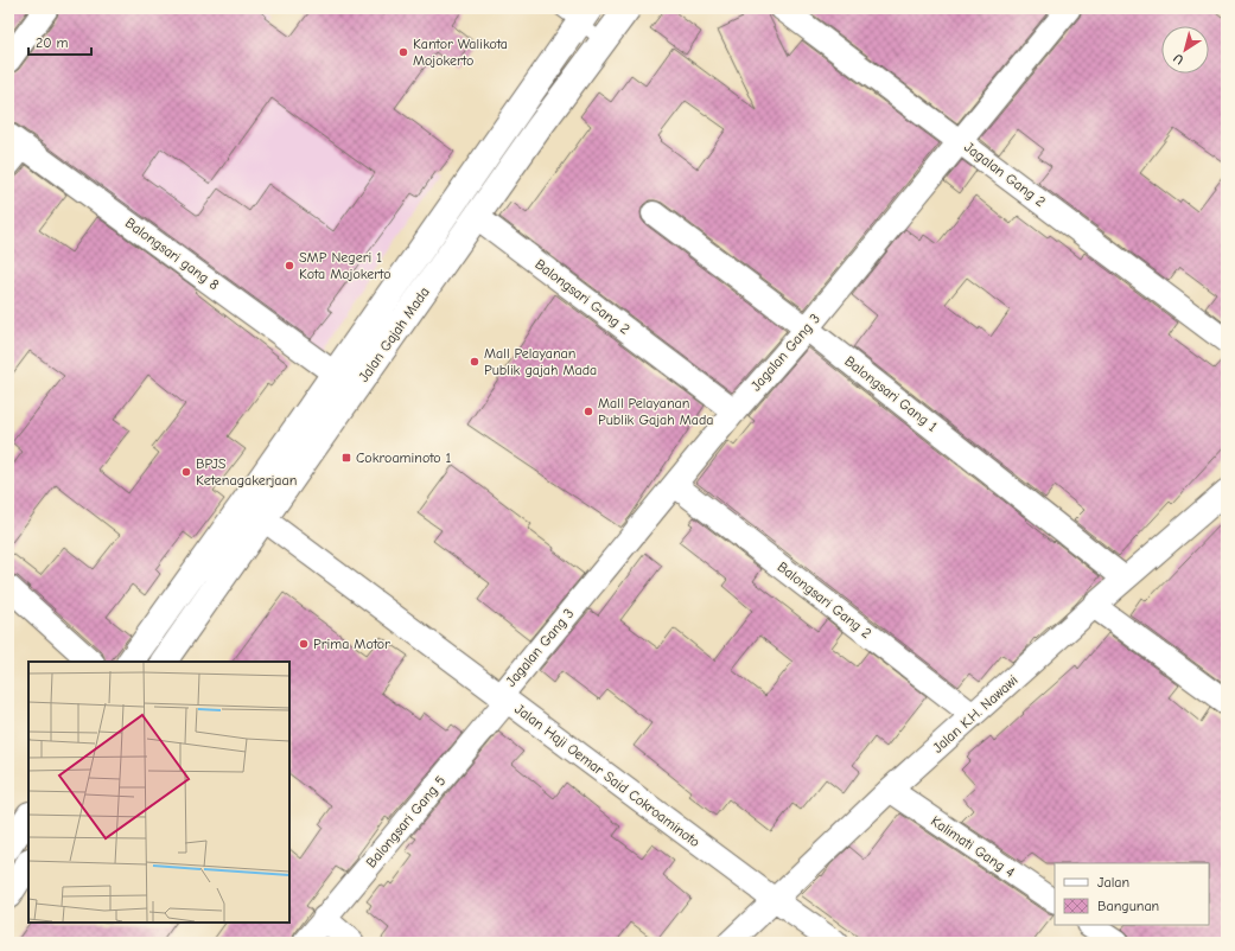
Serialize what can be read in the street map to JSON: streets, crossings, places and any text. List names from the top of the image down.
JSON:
{
  "streets": {
    "main road": ["Jalan Gajah Mada"],
    "street": [
      "Jagalan Gang 2",
      "Balongsari gang 8",
      "Balongsari Gang 2",
      "Jagalan Gang 3",
      "Balongsari Gang 1",
      "Jalan K.H. Nawawi",
      "Jalan Haji Oemar Said Cokroaminoto",
      "Balongsari Gang 5",
      "Kalimati Gang 4"
    ]
  },
  "crossings": [
    ["Jagalan Gang 2", "Jagalan Gang 3"],
    ["Balongsari gang 8", "Jalan Gajah Mada"],
    ["Balongsari Gang 2", "Jalan Gajah Mada"],
    ["Balongsari Gang 2", "Jagalan Gang 3"],
    ["Balongsari Gang 2", "Jalan K.H. Nawawi"],
    ["Jalan Gajah Mada", "Jalan Haji Oemar Said Cokroaminoto"],
    ["Jagalan Gang 3", "Balongsari Gang 1"],
    ["Jagalan Gang 3", "Jalan Haji Oemar Said Cokroaminoto"],
    ["Jagalan Gang 3", "Balongsari Gang 5"],
    ["Balongsari Gang 1", "Jalan K.H. Nawawi"],
    ["Jalan K.H. Nawawi", "Jalan Haji Oemar Said Cokroaminoto"],
    ["Jalan K.H. Nawawi", "Kalimati Gang 4"],
    ["Jalan Haji Oemar Said Cokroaminoto", "Balongsari Gang 5"]
  ],
  "places": {
    "other": [
      "Kantor Walikota Mojokerto",
      "SMP Negeri 1 Kota Mojokerto",
      "Mall Pelayanan Publik gajah Mada",
      "Mall Pelayanan Publik Gajah Mada",
      "BPJS Ketenagakerjaan",
      "Prima Motor"
    ],
    "transit": ["Cokroaminoto 1"]
  },
  "legend": ["Jalan", "Bangunan"],
  "scale_bar": "20 m",
  "north": "bottom left"
}
